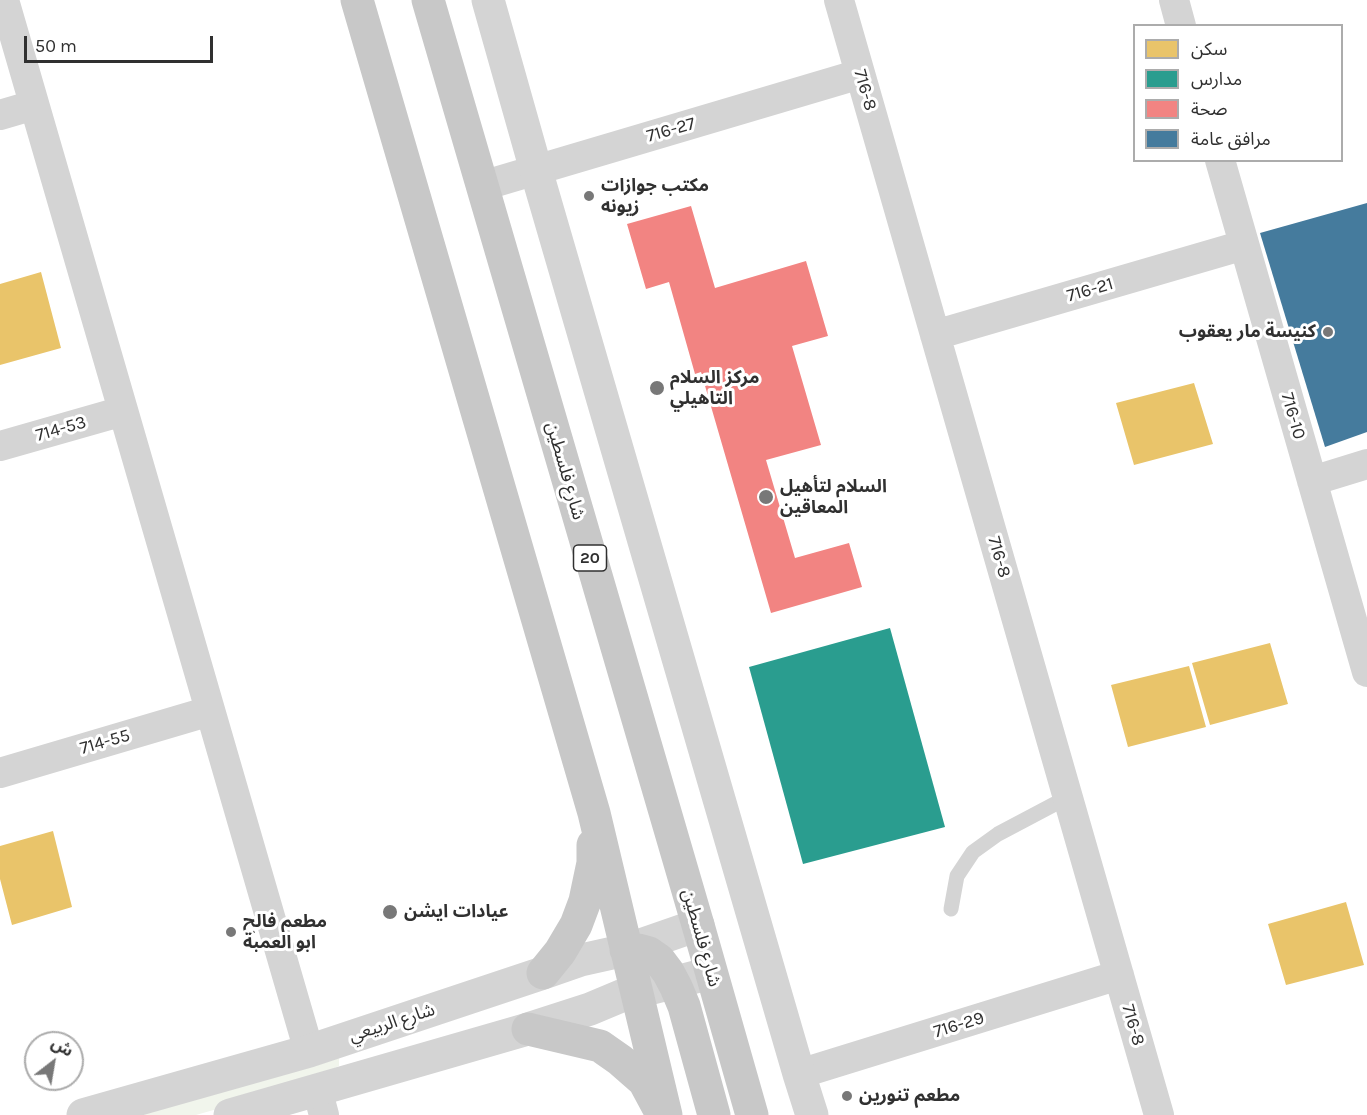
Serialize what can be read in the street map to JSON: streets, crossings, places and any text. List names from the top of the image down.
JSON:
{
  "streets": {
    "main road": ["شارع فلسطين", "20"],
    "street": [
      "716-8",
      "716-27",
      "716-21",
      "716-10",
      "714-53",
      "714-55",
      "شارع الربيعي",
      "716-29"
    ]
  },
  "crossings": [
    ["716-8", "716-27"],
    ["716-8", "716-21"],
    ["716-8", "716-29"],
    ["716-27", "شارع فلسطين"],
    ["716-21", "716-10"],
    ["شارع فلسطين", "شارع الربيعي"]
  ],
  "places": [
    "مكتب جوازات زيونه",
    "كنيسة مار يعقوب",
    "مركز السلام التاهيلي",
    "السلام لتأهيل المعاقين",
    "عيادات ايشن",
    "مطعم فالح ابو العمبة",
    "مطعم تنورين"
  ],
  "legend": [
    "سكن",
    "مدارس",
    "صحة",
    "مرافق عامة"
  ],
  "scale_bar": "50 m",
  "north": "top right"
}
